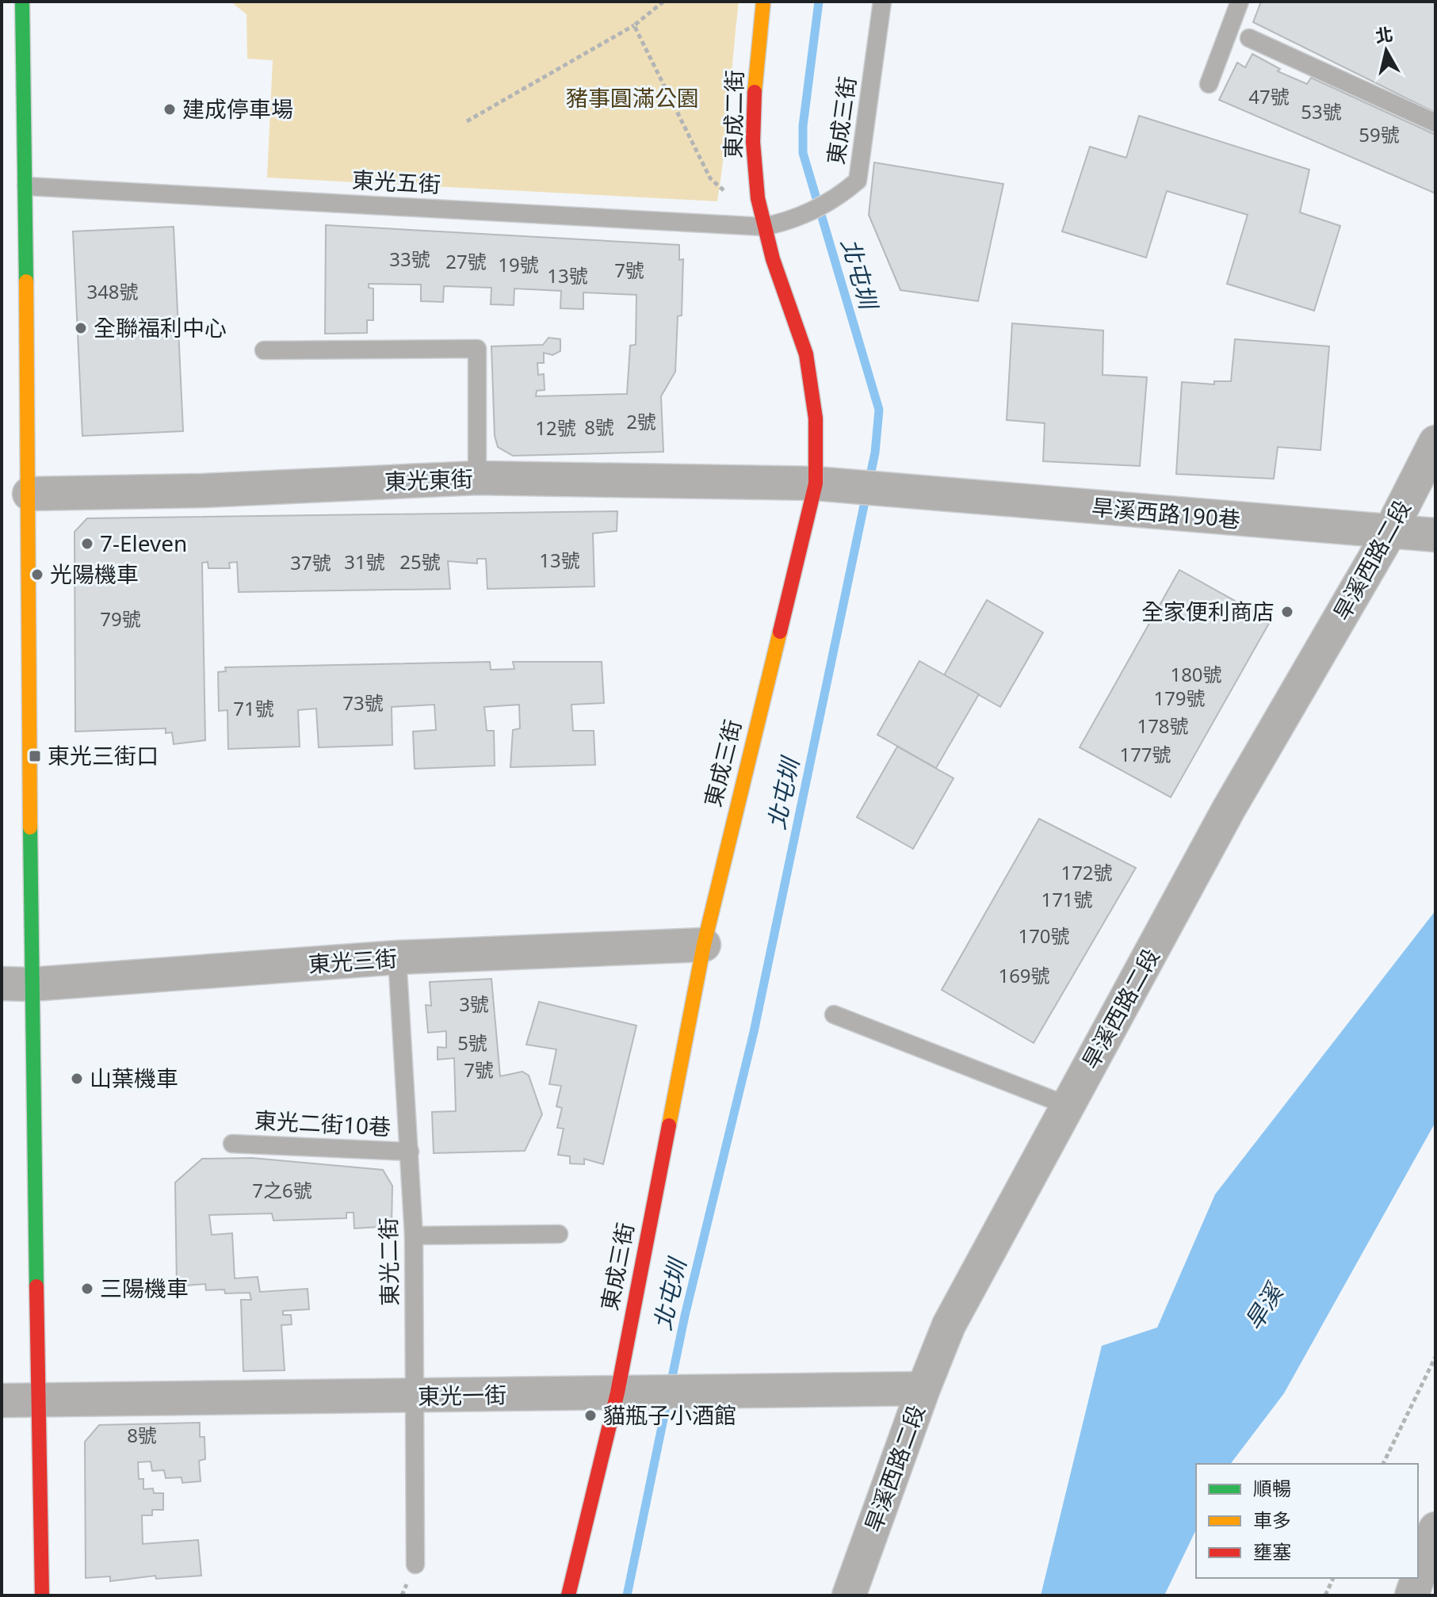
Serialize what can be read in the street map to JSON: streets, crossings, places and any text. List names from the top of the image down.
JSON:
{
  "streets": {
    "street": [
      "東成二街",
      "東成三街",
      "東光東街",
      "旱溪西路190巷",
      "旱溪西路二段",
      "東光三街",
      "東光一街"
    ],
    "lane": ["東光五街", "東光二街10巷", "東光二街"]
  },
  "crossings": [
    ["東成二街", "東成三街"],
    ["東成二街", "東光五街"],
    ["東成三街", "東光五街"],
    ["東成三街", "東光東街"],
    ["東成三街", "東光三街"],
    ["東成三街", "東光一街"],
    ["東光東街", "旱溪西路190巷"],
    ["旱溪西路190巷", "旱溪西路二段"],
    ["旱溪西路二段", "東光一街"],
    ["東光三街", "東光二街"],
    ["東光二街10巷", "東光二街"],
    ["東光二街", "東光一街"]
  ],
  "water": ["北屯圳", "旱溪"],
  "parks": ["豬事圓滿公園"],
  "places": {
    "other": [
      "建成停車場",
      "全聯福利中心",
      "7-Eleven",
      "光陽機車",
      "全家便利商店",
      "山葉機車",
      "三陽機車",
      "貓瓶子小酒館"
    ],
    "transit": ["東光三街口"]
  },
  "house_numbers": [
    "47號",
    "53號",
    "59號",
    "33號",
    "27號",
    "19號",
    "7號",
    "13號",
    "348號",
    "2號",
    "8號",
    "12號",
    "13號",
    "31號",
    "25號",
    "37號",
    "79號",
    "180號",
    "179號",
    "73號",
    "71號",
    "178號",
    "177號",
    "172號",
    "171號",
    "170號",
    "169號",
    "3號",
    "5號",
    "7號",
    "7之6號",
    "8號"
  ],
  "legend": ["順暢", "車多", "壅塞"],
  "north": "top"
}
